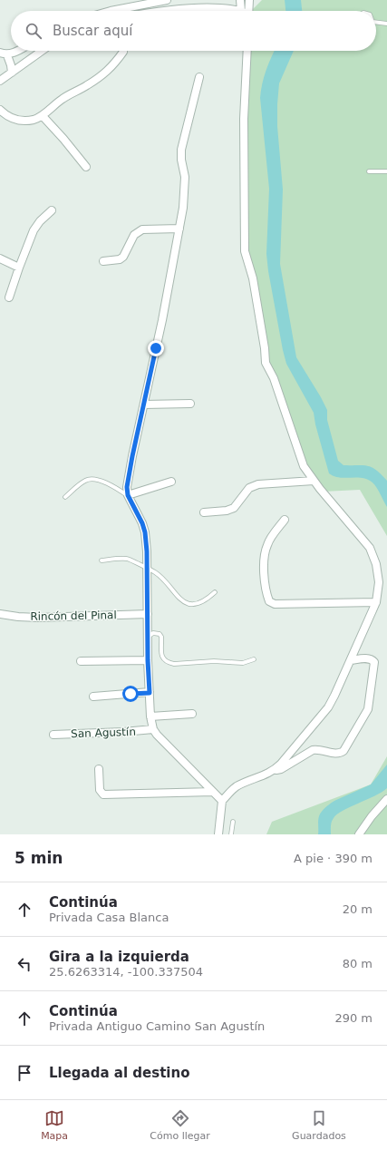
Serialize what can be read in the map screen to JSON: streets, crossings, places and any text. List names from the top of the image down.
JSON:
{
  "streets": {
    "street": ["Rincón del Pinal", "San Agustín"]
  },
  "page": {
    "search": "Buscar aquí",
    "heading": ["5 min", "A pie · 390 m"],
    "list": [
      ["Continúa", "Privada Casa Blanca", "20 m"],
      ["Gira a la izquierda", "25.6263314, -100.337504", "80 m"],
      ["Continúa", "Privada Antiguo Camino San Agustín", "290 m"],
      "Llegada al destino"
    ],
    "nav": ["Mapa", "Cómo llegar", "Guardados"]
  }
}
